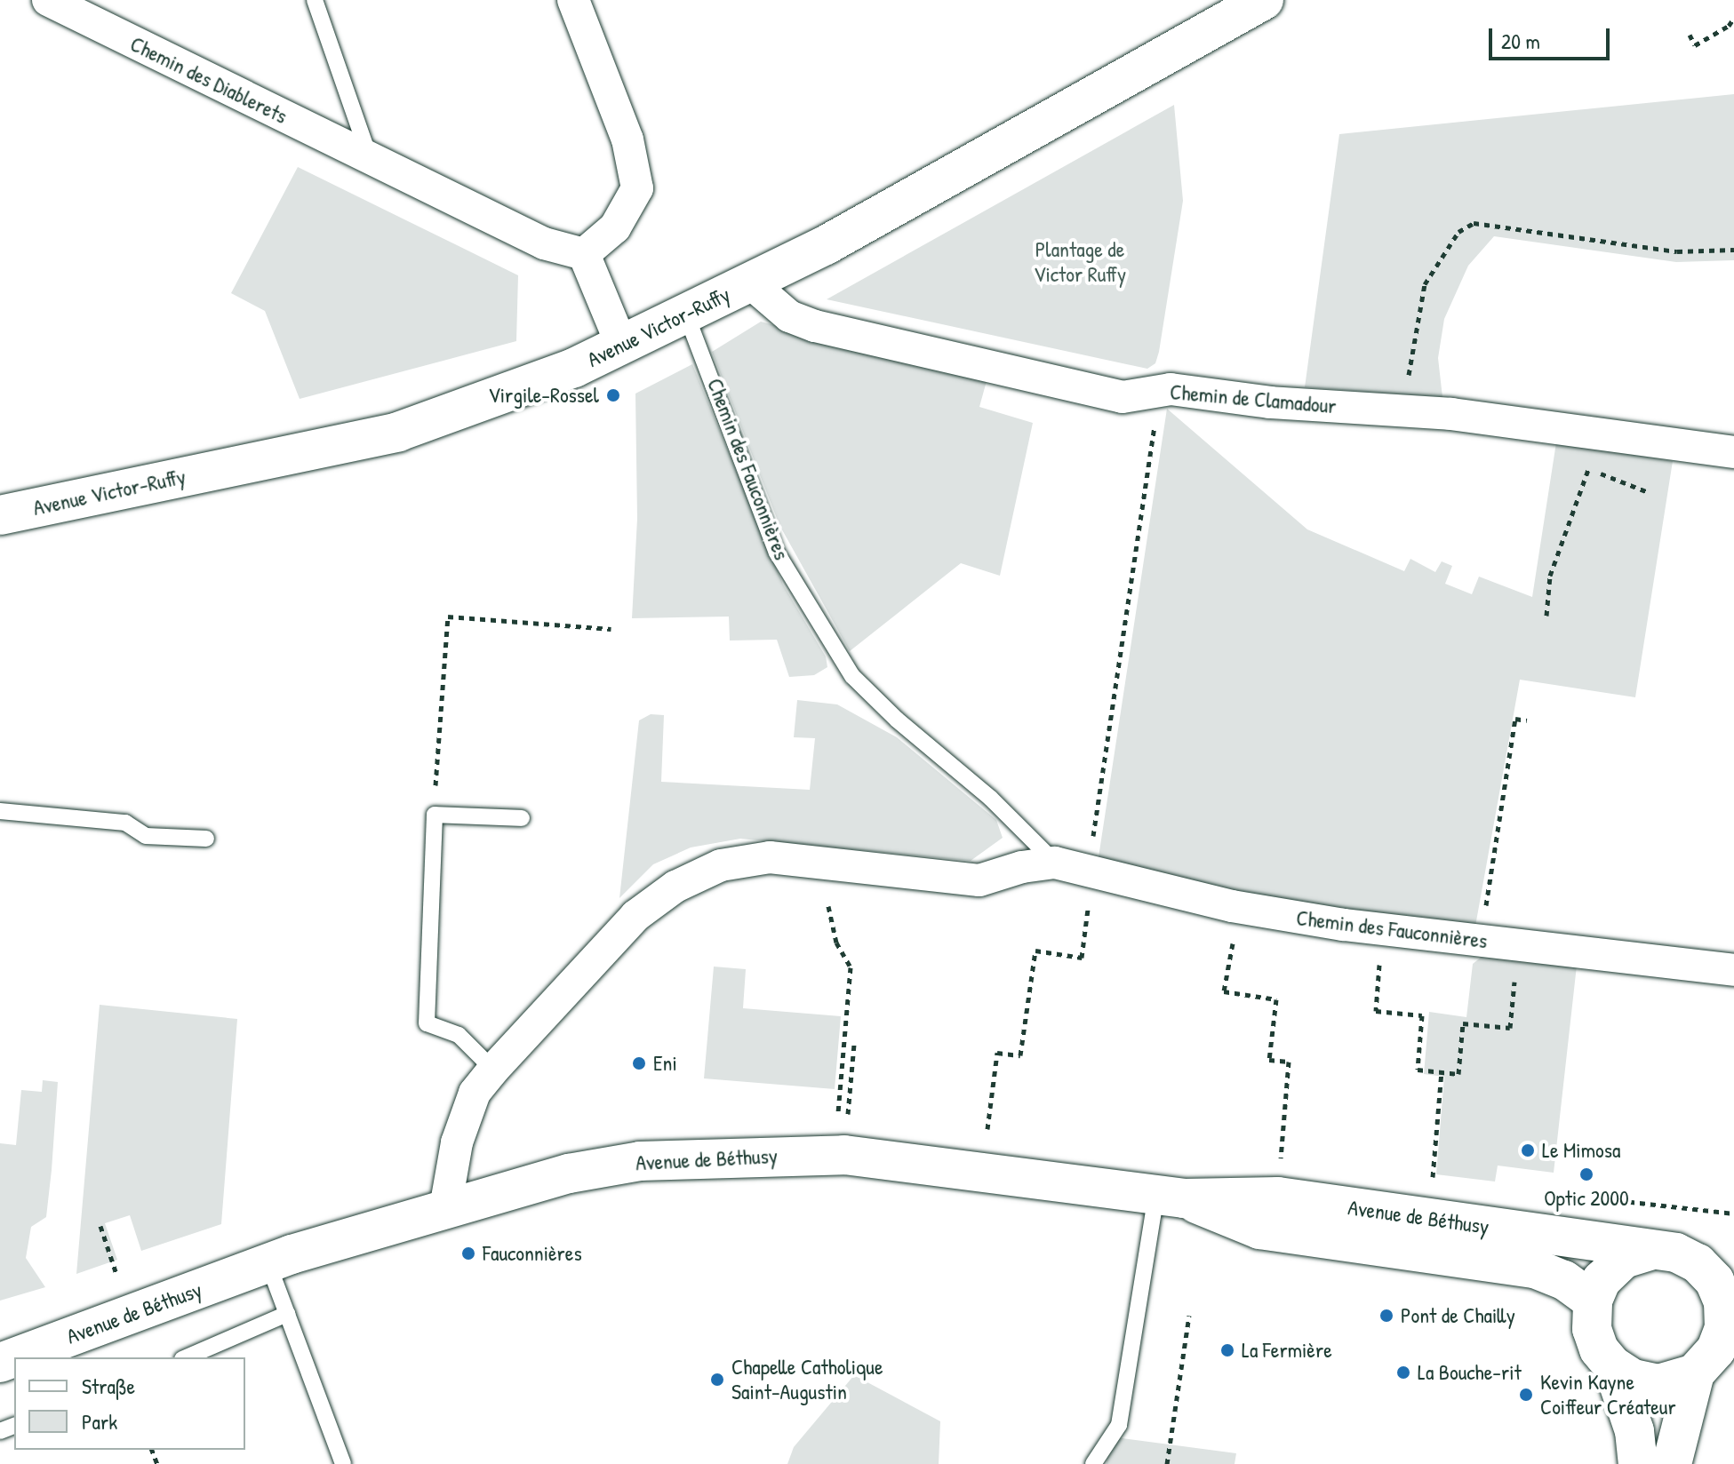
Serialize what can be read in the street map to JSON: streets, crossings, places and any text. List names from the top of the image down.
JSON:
{
  "streets": {
    "street": [
      "Chemin des Diablerets",
      "Avenue Victor-Ruffy",
      "Chemin de Clamadour",
      "Chemin des Fauconnières",
      "Avenue de Béthusy"
    ]
  },
  "crossings": [
    ["Avenue Victor-Ruffy", "Chemin de Clamadour"],
    ["Avenue Victor-Ruffy", "Chemin des Fauconnières"],
    ["Chemin des Fauconnières", "Avenue de Béthusy"]
  ],
  "parks": ["Plantage de Victor Ruffy"],
  "places": [
    "Virgile-Rossel",
    "Eni",
    "Le Mimosa",
    "Optic 2000",
    "Fauconnières",
    "Pont de Chailly",
    "La Fermière",
    "La Bouche-rit",
    "Chapelle Catholique Saint-Augustin",
    "Kevin Kayne Coiffeur Créateur"
  ],
  "legend": ["Straße", "Park"],
  "scale_bar": "20 m"
}
